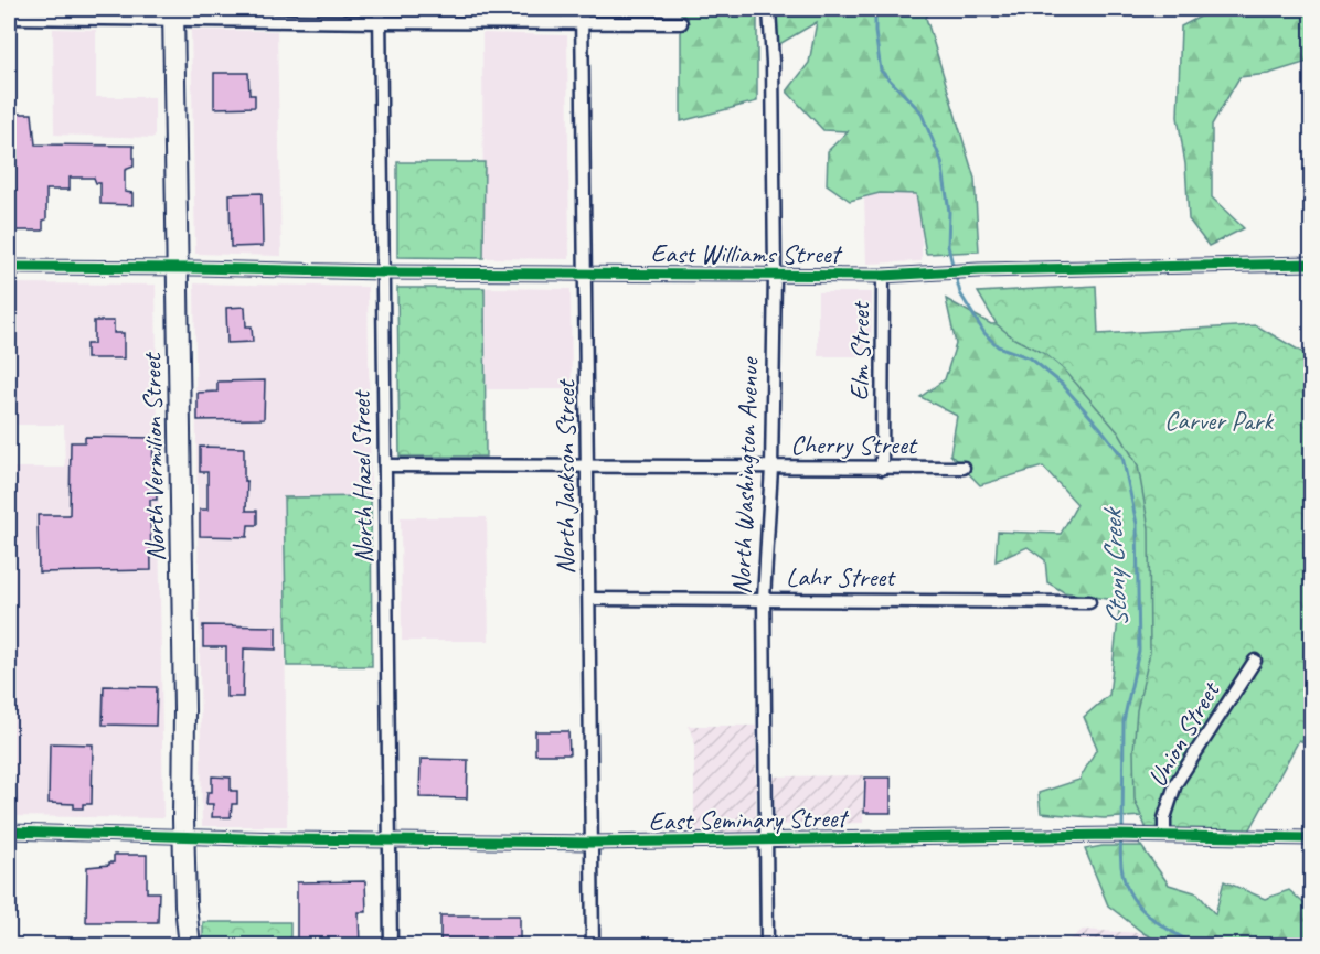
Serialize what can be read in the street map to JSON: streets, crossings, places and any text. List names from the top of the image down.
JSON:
{
  "streets": {
    "main road": ["North Vermilion Street"],
    "street": [
      "East Williams Street",
      "Elm Street",
      "Cherry Street",
      "North Washington Avenue",
      "North Hazel Street",
      "North Jackson Street",
      "Lahr Street",
      "Union Street",
      "East Seminary Street"
    ]
  },
  "crossings": [
    ["East Williams Street", "Elm Street"],
    ["East Williams Street", "North Vermilion Street"],
    ["East Williams Street", "North Washington Avenue"],
    ["East Williams Street", "North Hazel Street"],
    ["East Williams Street", "North Jackson Street"],
    ["Elm Street", "Cherry Street"],
    ["Cherry Street", "North Washington Avenue"],
    ["Cherry Street", "North Hazel Street"],
    ["Cherry Street", "North Jackson Street"],
    ["North Vermilion Street", "East Seminary Street"],
    ["North Washington Avenue", "Lahr Street"],
    ["North Washington Avenue", "East Seminary Street"],
    ["North Hazel Street", "East Seminary Street"],
    ["North Jackson Street", "Lahr Street"],
    ["North Jackson Street", "East Seminary Street"],
    ["Union Street", "East Seminary Street"]
  ],
  "water": ["Stony Creek"],
  "parks": ["Carver Park"]
}
